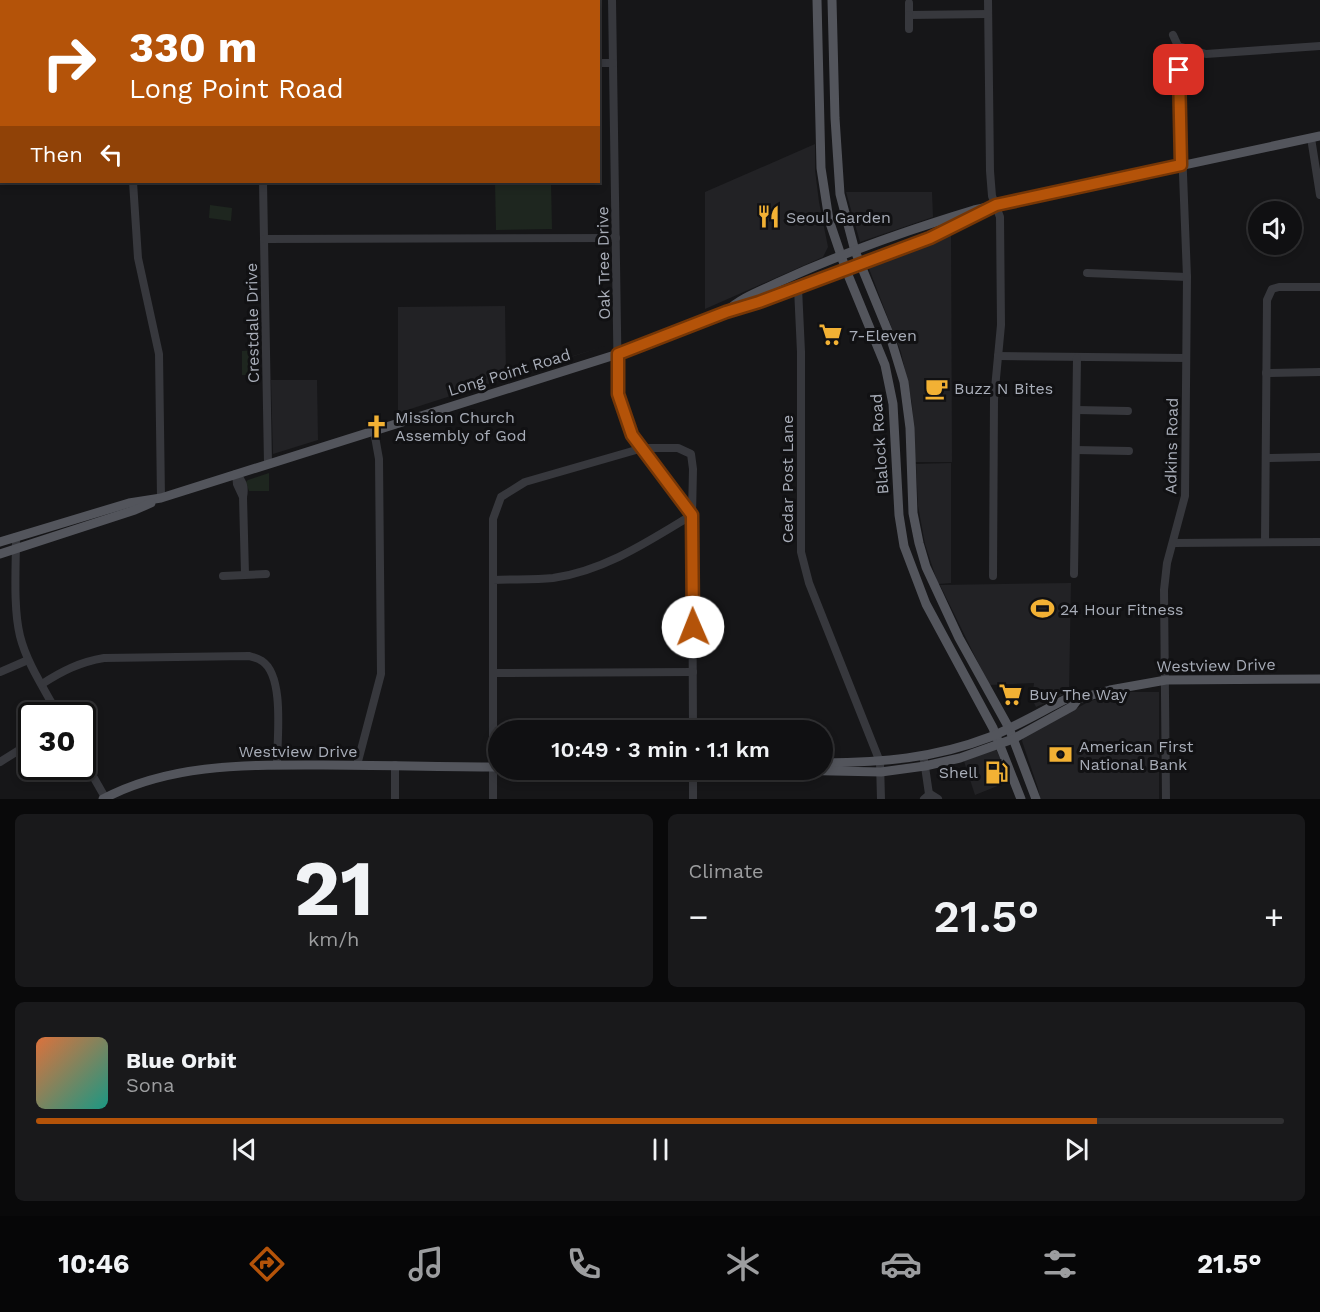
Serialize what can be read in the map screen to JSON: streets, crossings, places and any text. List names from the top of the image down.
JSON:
{
  "streets": {
    "main road": ["Long Point Road", "Blalock Road", "Westview Drive"],
    "street": [
      "Oak Tree Drive",
      "Crestdale Drive",
      "Adkins Road",
      "Cedar Post Lane"
    ]
  },
  "crossings": [
    ["Oak Tree Drive", "Long Point Road"],
    ["Crestdale Drive", "Long Point Road"],
    ["Long Point Road", "Blalock Road"],
    ["Long Point Road", "Adkins Road"],
    ["Long Point Road", "Cedar Post Lane"],
    ["Blalock Road", "Westview Drive"],
    ["Adkins Road", "Westview Drive"],
    ["Cedar Post Lane", "Westview Drive"]
  ],
  "places": {
    "restaurant": ["Seoul Garden"],
    "supermarket": ["7-Eleven", "Buy The Way"],
    "cafe": ["Buzz N Bites"],
    "church": ["Mission Church Assembly of God"],
    "sports": ["24 Hour Fitness"],
    "bank": ["American First National Bank"],
    "fuel station": ["Shell"]
  },
  "page": {
    "turn": ["330 m", "Long Point Road"],
    "then": "Then",
    "limit": "30",
    "trip": "10:49 · 3 min · 1.1 km",
    "tile": [
      ["21", "km/h"],
      "Climate"
    ],
    "heat": ["−", "21.5°", "+"],
    "song": ["Blue Orbit", "Sona"],
    "tabs": ["10:46", "21.5°"]
  }
}
